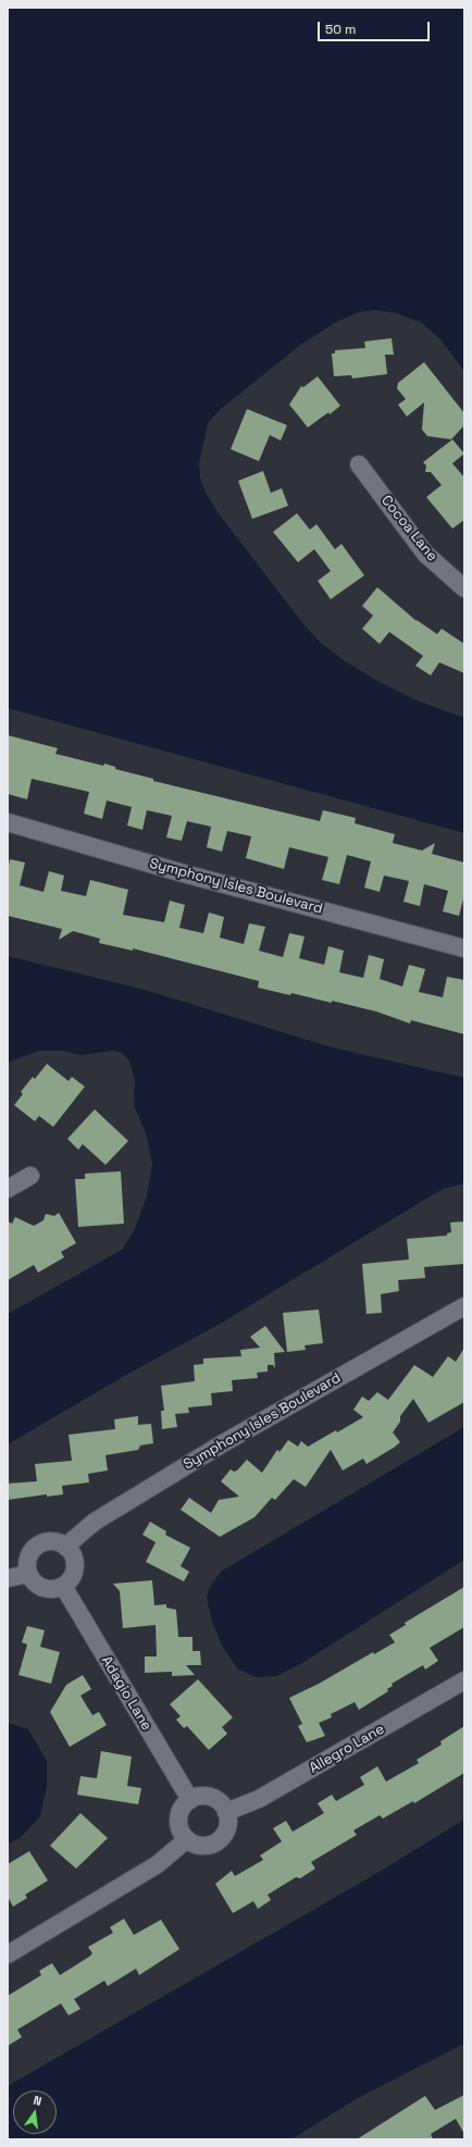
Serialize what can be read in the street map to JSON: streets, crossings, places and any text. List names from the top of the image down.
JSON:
{
  "streets": {
    "street": [
      "Cocoa Lane",
      "Symphony Isles Boulevard",
      "Adagio Lane",
      "Allegro Lane"
    ]
  },
  "crossings": [
    ["Symphony Isles Boulevard", "Adagio Lane"],
    ["Adagio Lane", "Allegro Lane"]
  ],
  "scale_bar": "50 m",
  "north": "top"
}
